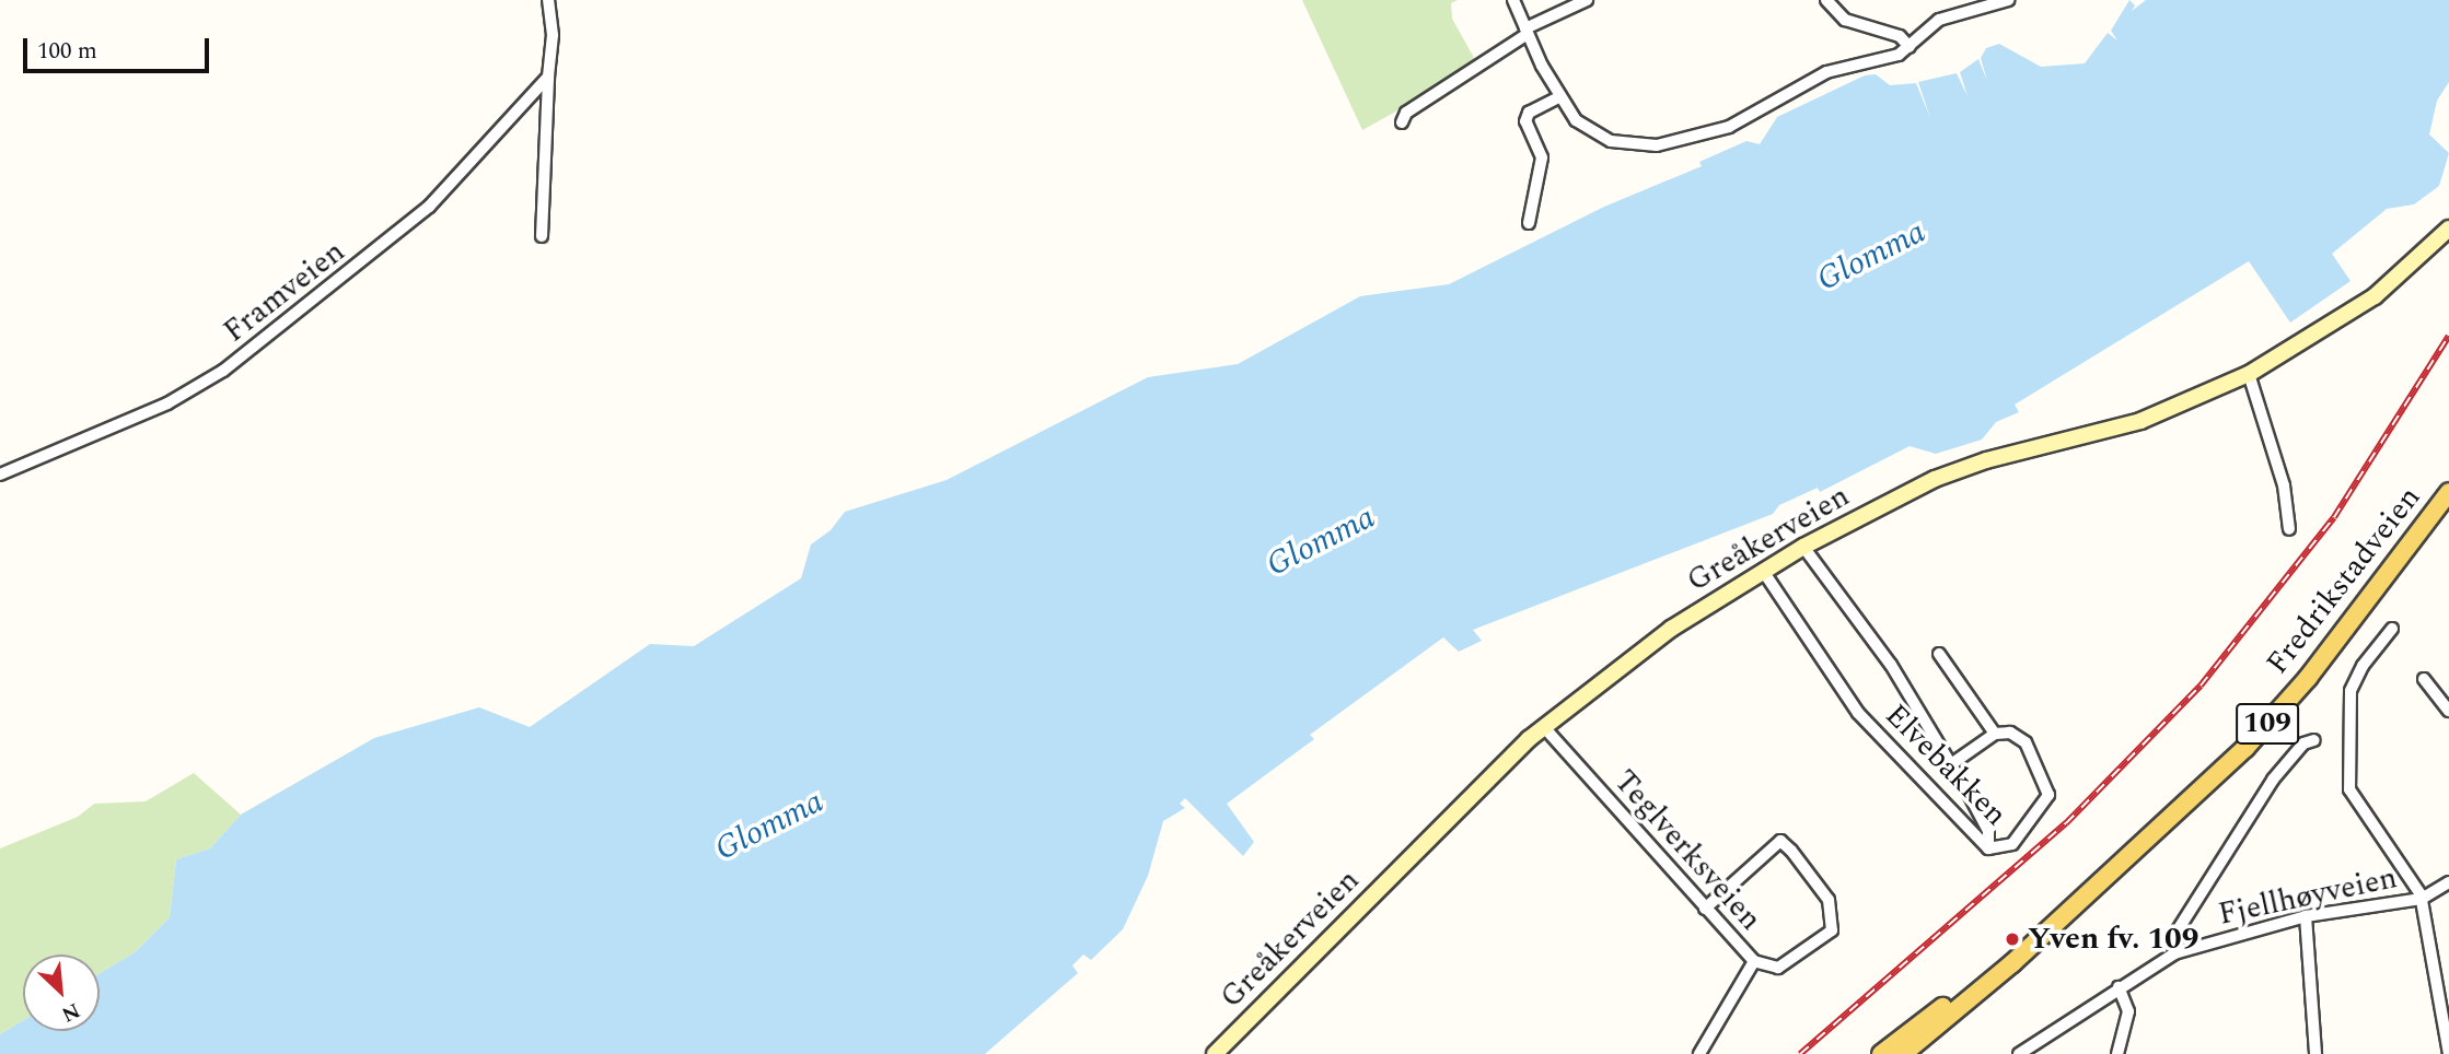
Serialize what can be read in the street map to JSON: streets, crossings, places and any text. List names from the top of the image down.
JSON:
{
  "streets": {
    "main road": ["Greåkerveien", "Fredrikstadveien", "109"],
    "street": [
      "Framveien",
      "Elvebakken",
      "Teglverksveien",
      "Fjellhøyveien"
    ]
  },
  "crossings": [
    ["Greåkerveien", "Elvebakken"],
    ["Greåkerveien", "Teglverksveien"]
  ],
  "water": ["Glomma"],
  "places": ["Yven fv. 109"],
  "scale_bar": "100 m",
  "north": "bottom right"
}
